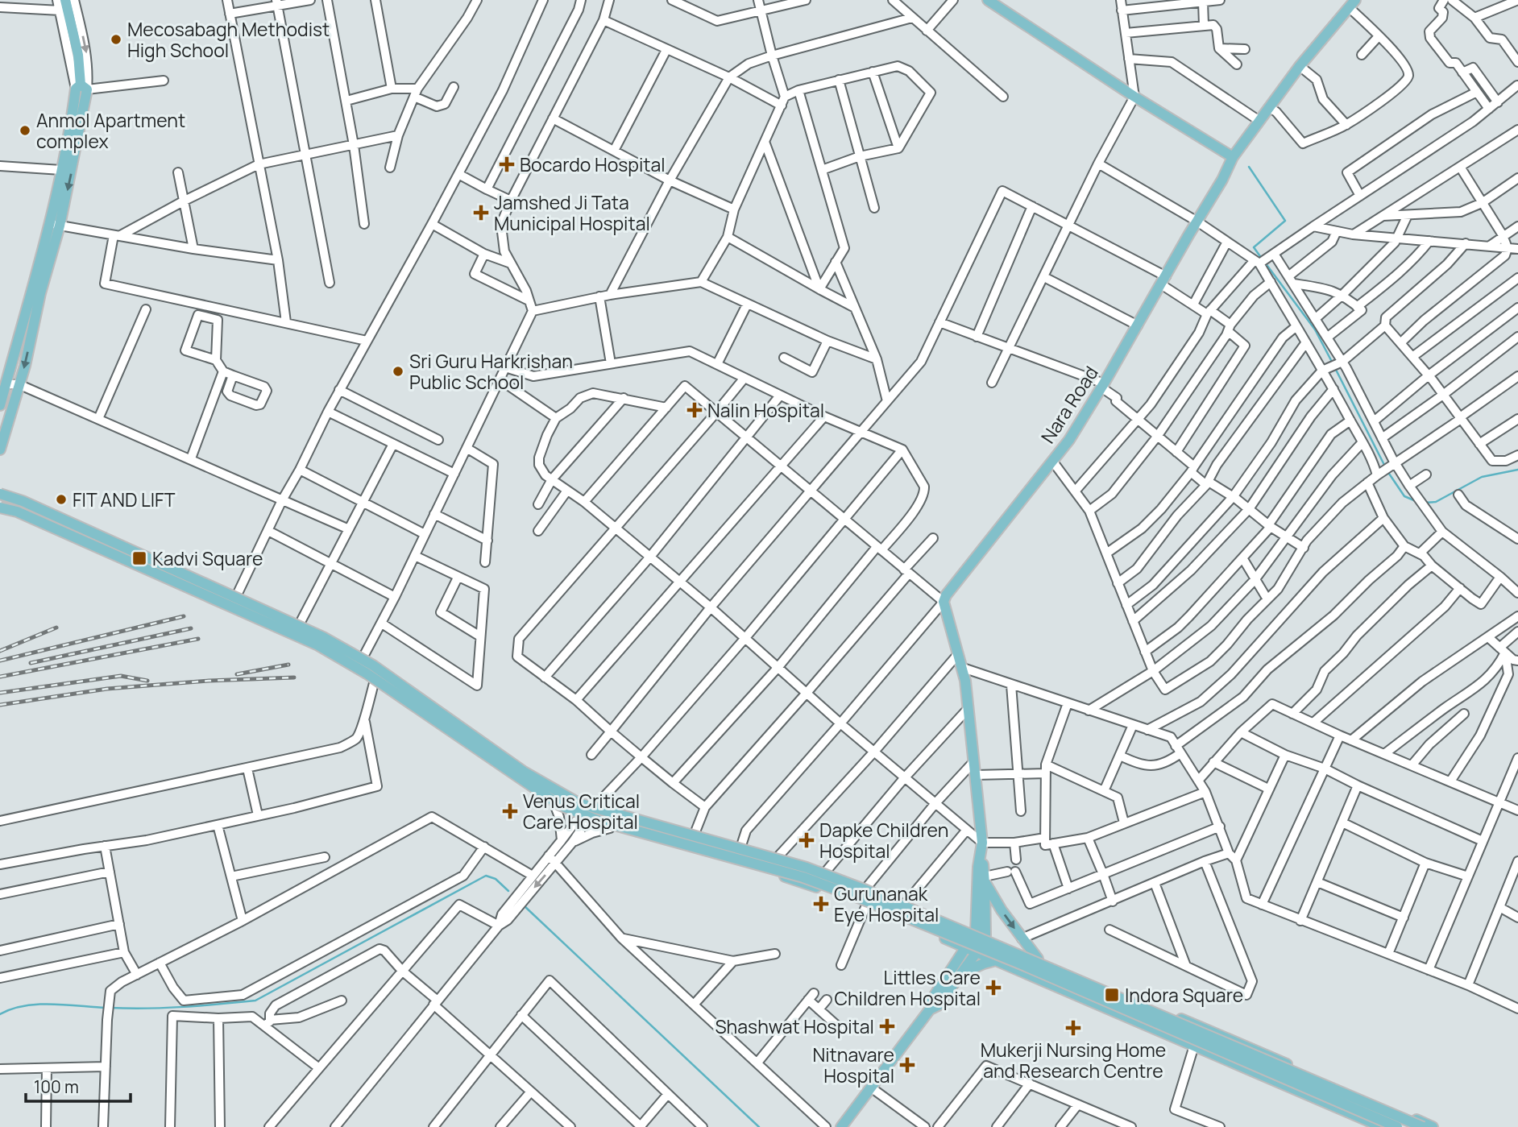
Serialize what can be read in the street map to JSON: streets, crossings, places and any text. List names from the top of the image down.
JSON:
{
  "streets": {
    "main road": ["Nara Road"]
  },
  "places": {
    "other": [
      "Mecosabagh Methodist High School",
      "Anmol Apartment complex",
      "Sri Guru Harkrishan Public School",
      "FIT AND LIFT"
    ],
    "health": [
      "Bocardo Hospital",
      "Jamshed Ji Tata Municipal Hospital",
      "Nalin Hospital",
      "Venus Critical Care Hospital",
      "Dapke Children Hospital",
      "Gurunanak Eye Hospital",
      "Littles Care Children Hospital",
      "Shashwat Hospital",
      "Mukerji Nursing Home and Research Centre",
      "Nitnavare Hospital"
    ],
    "transit": ["Kadvi Square", "Indora Square"]
  },
  "scale_bar": "100 m"
}
